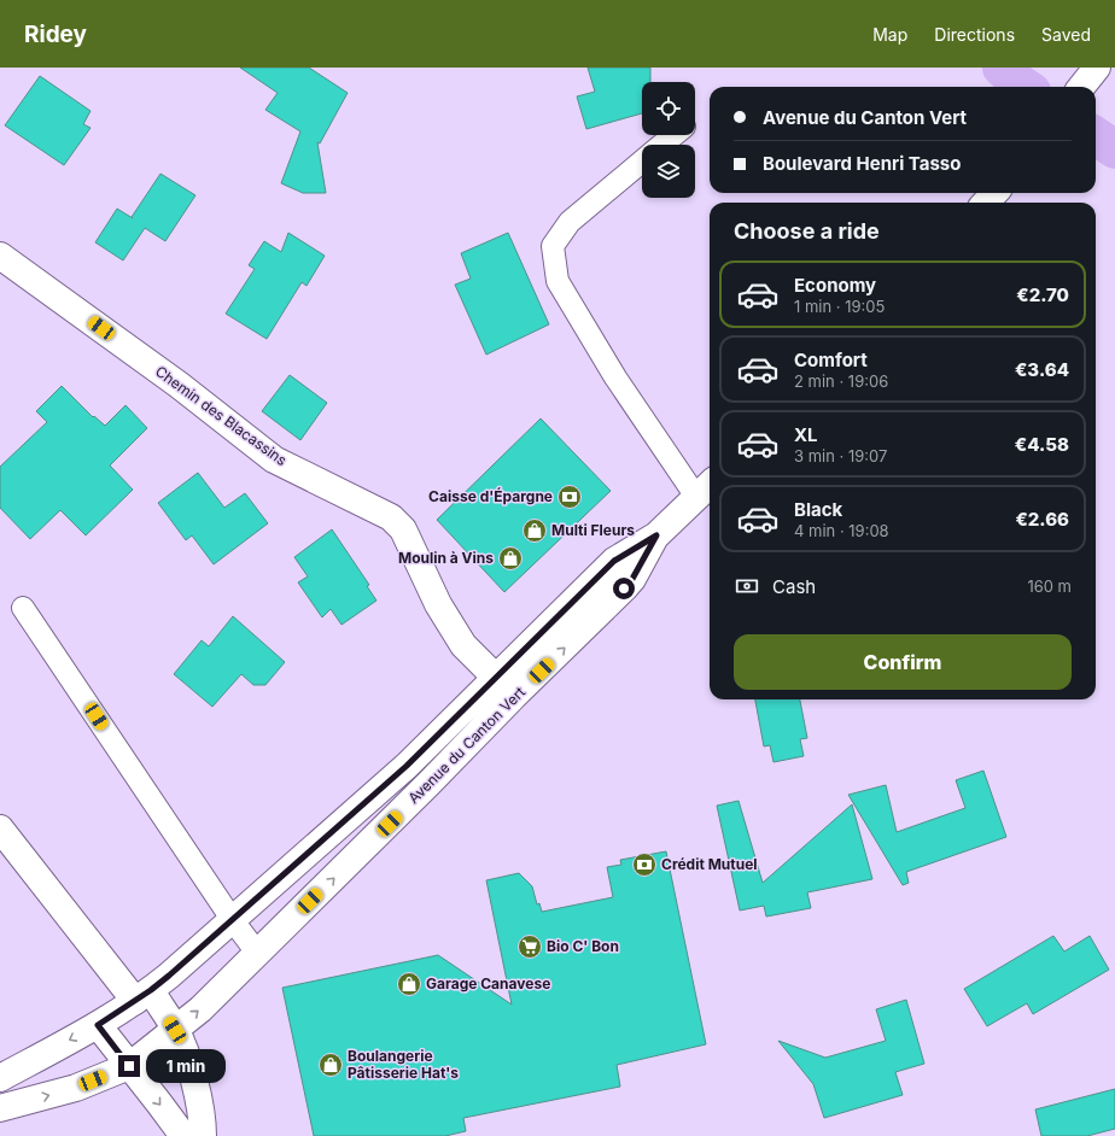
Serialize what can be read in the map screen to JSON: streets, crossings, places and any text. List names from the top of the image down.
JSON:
{
  "streets": {
    "street": ["Chemin des Blacassins", "Avenue du Canton Vert"]
  },
  "crossings": [
    ["Chemin des Blacassins", "Avenue du Canton Vert"]
  ],
  "places": {
    "bank": ["Caisse d'Épargne", "Crédit Mutuel"],
    "shop": [
      "Multi Fleurs",
      "Moulin à Vins",
      "Garage Canavese",
      "Boulangerie Pâtisserie Hat's"
    ],
    "supermarket": ["Bio C' Bon"]
  },
  "page": {
    "header": "Ridey",
    "nav": ["Map", "Directions", "Saved"],
    "banner": ["Avenue du Canton Vert", "Boulevard Henri Tasso"],
    "heading": "Choose a ride",
    "list": [
      {
        "name": "Economy",
        "note": "1 min · 19:05",
        "value": "€2.70"
      },
      {
        "name": "Comfort",
        "note": "2 min · 19:06",
        "value": "€3.64"
      },
      {
        "name": "XL",
        "note": "3 min · 19:07",
        "value": "€4.58"
      },
      {
        "name": "Black",
        "note": "4 min · 19:08",
        "value": "€2.66"
      }
    ],
    "pay": ["Cash", "160 m"],
    "buttons": "Confirm",
    "bubble": "1 min"
  }
}
